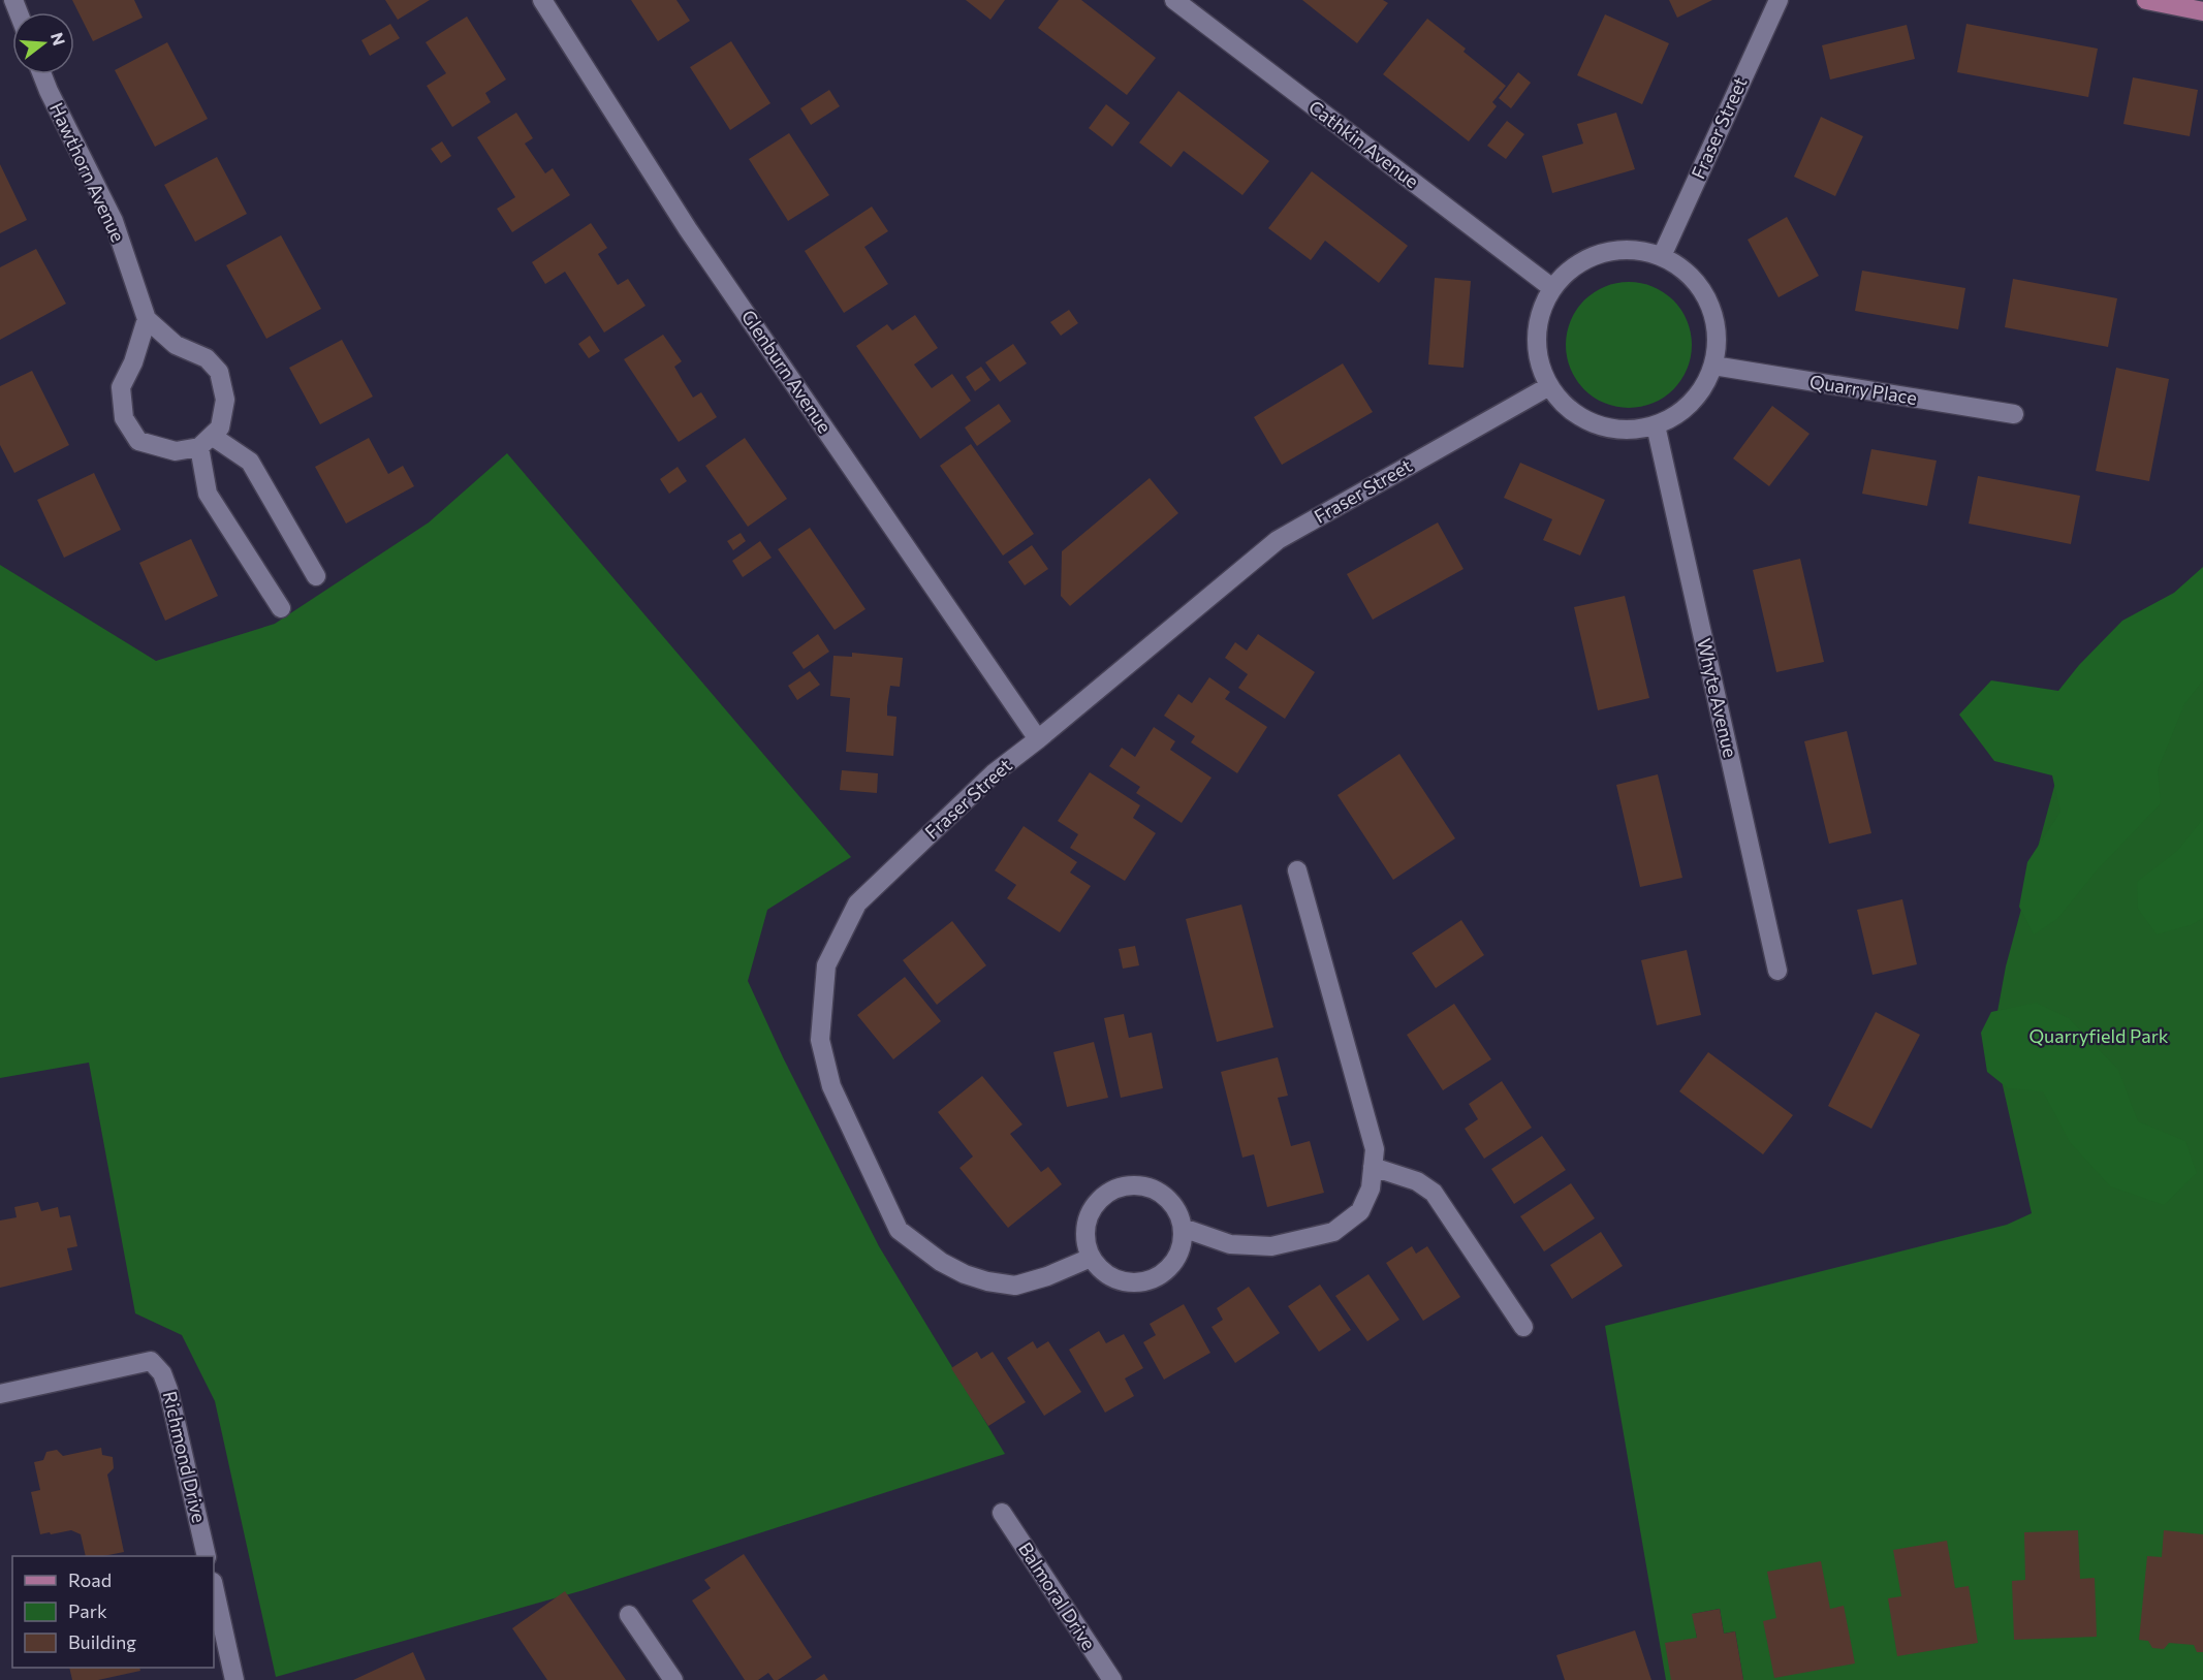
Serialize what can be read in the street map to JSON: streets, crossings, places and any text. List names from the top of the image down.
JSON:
{
  "streets": {
    "street": [
      "Fraser Street",
      "Cathkin Avenue",
      "Hawthorn Avenue",
      "Glenburn Avenue",
      "Quarry Place",
      "Whyte Avenue",
      "Richmond Drive",
      "Balmoral Drive"
    ]
  },
  "crossings": [
    ["Fraser Street", "Cathkin Avenue"],
    ["Fraser Street", "Glenburn Avenue"],
    ["Fraser Street", "Quarry Place"],
    ["Fraser Street", "Whyte Avenue"],
    ["Cathkin Avenue", "Quarry Place"],
    ["Cathkin Avenue", "Whyte Avenue"],
    ["Quarry Place", "Whyte Avenue"]
  ],
  "parks": ["Quarryfield Park"],
  "legend": ["Road", "Park", "Building"],
  "north": "right"
}
